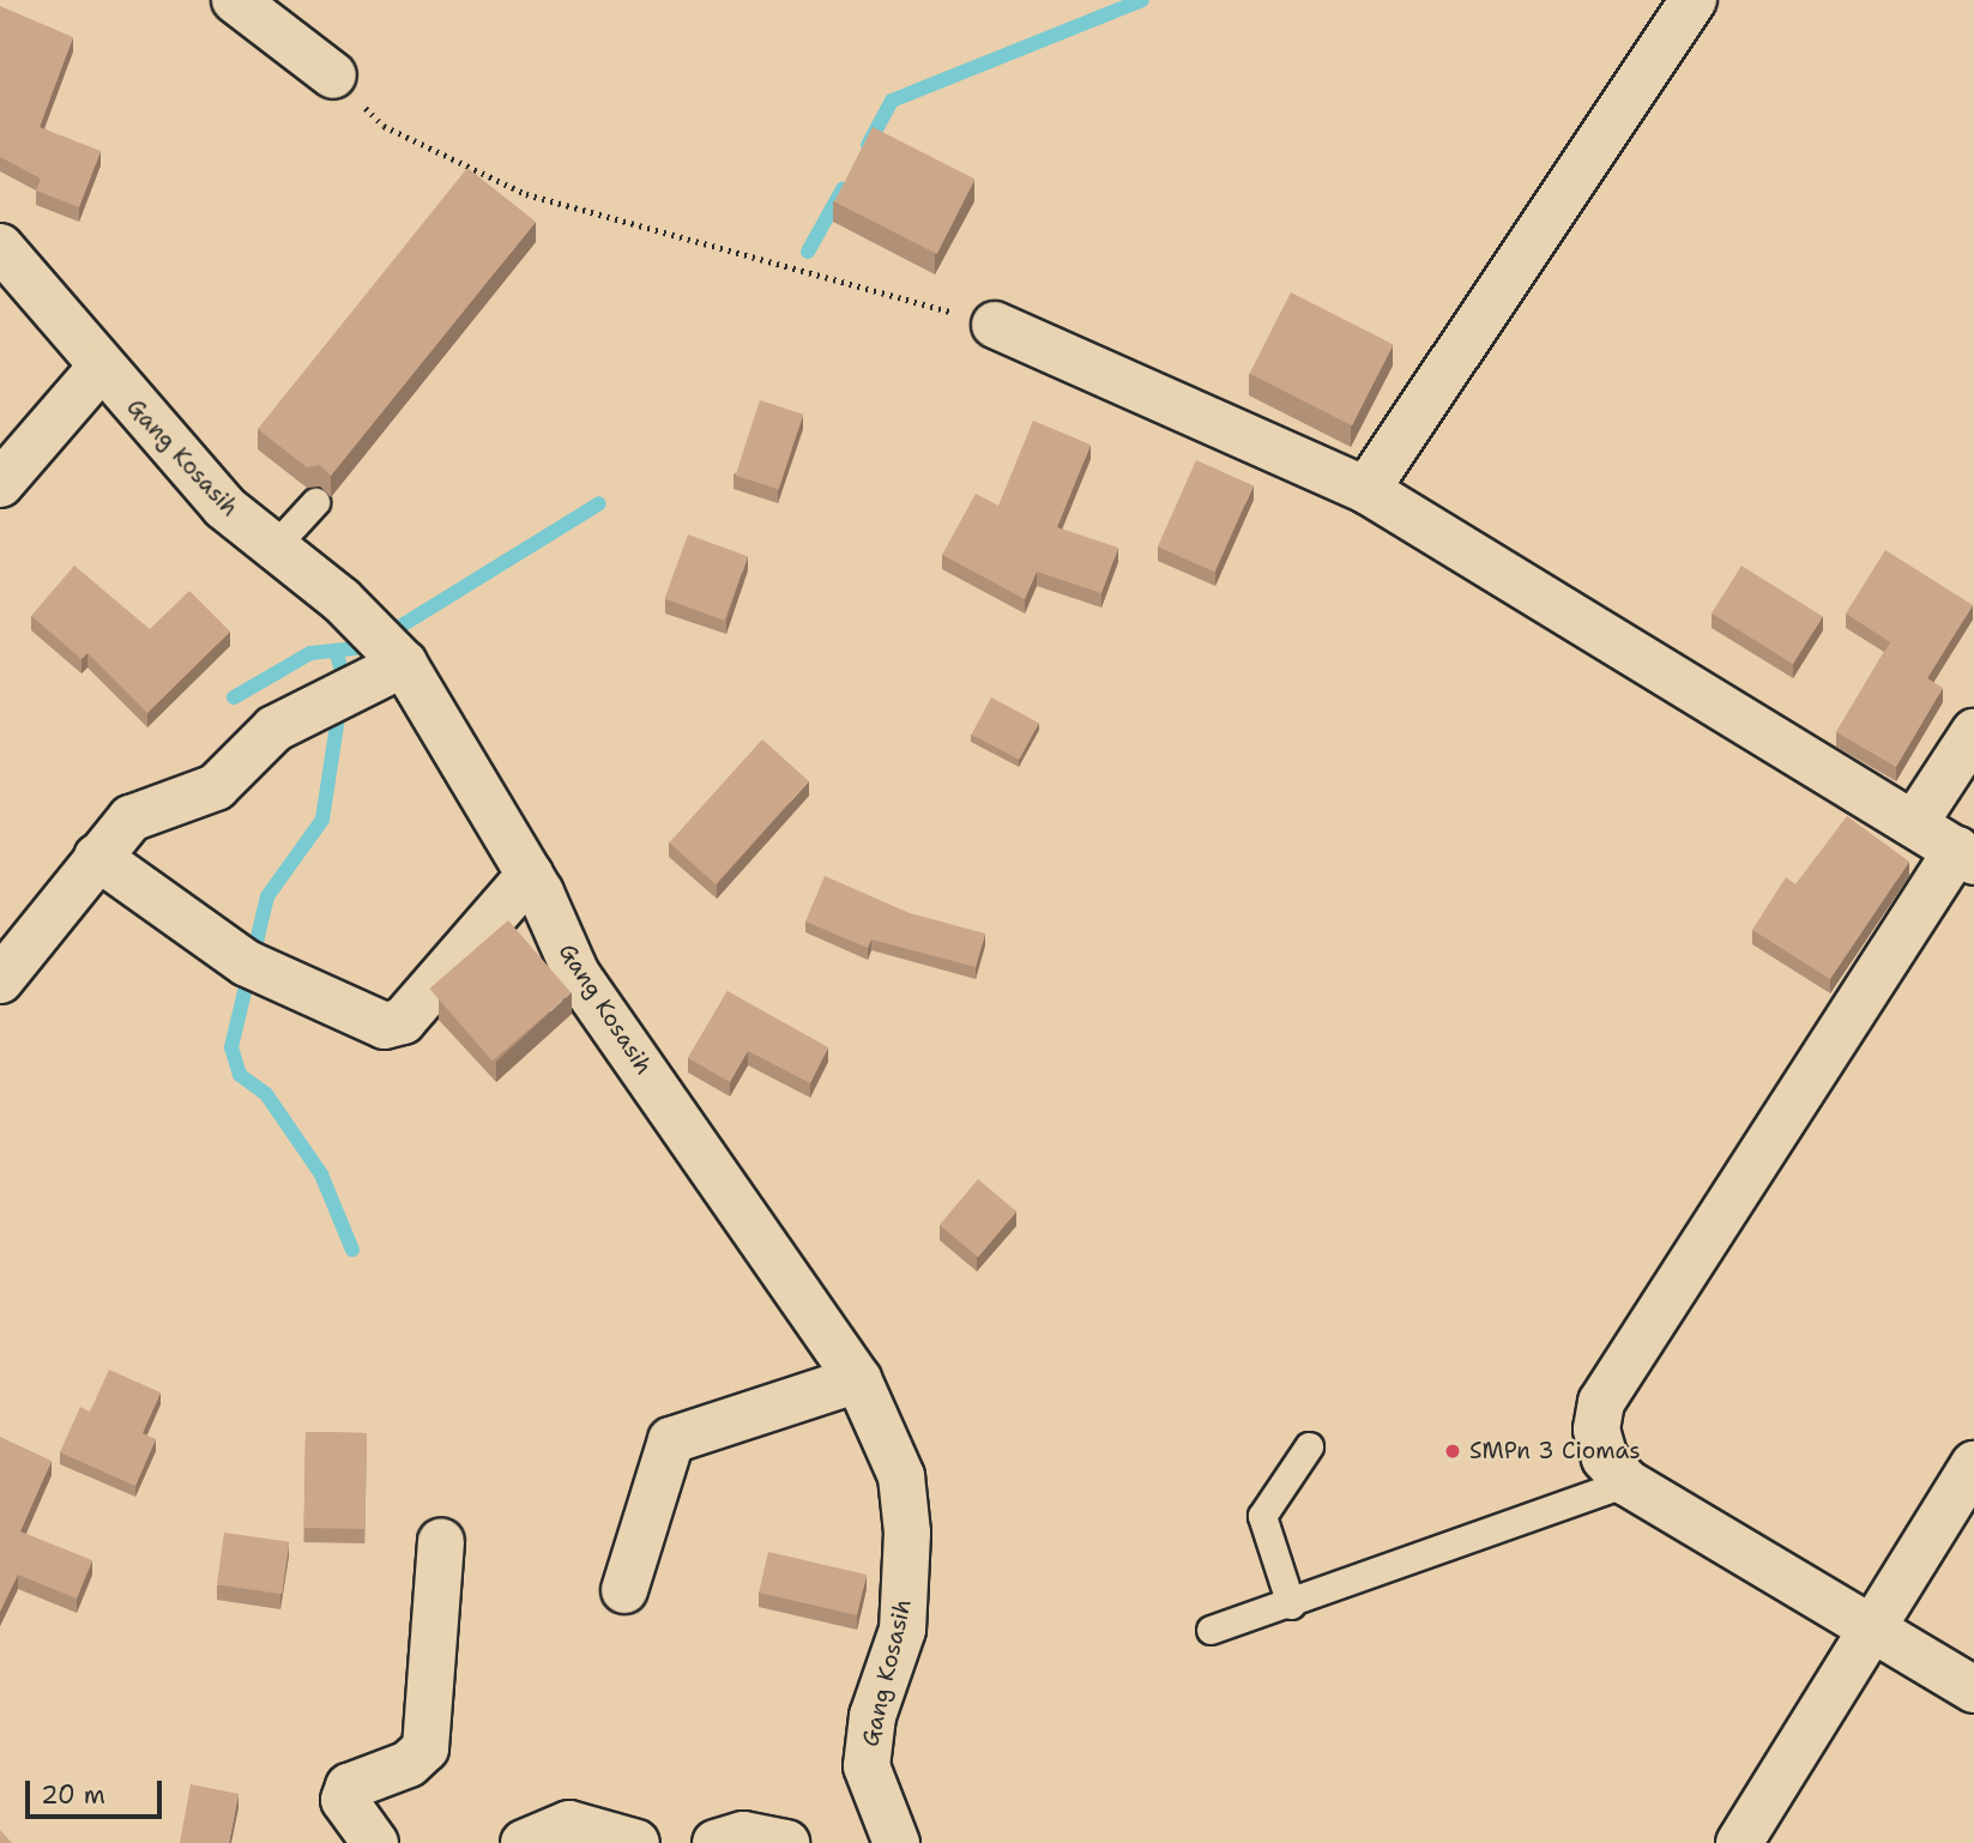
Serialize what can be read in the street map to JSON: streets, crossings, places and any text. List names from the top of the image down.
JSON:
{
  "streets": {
    "street": ["Gang Kosasih"]
  },
  "places": ["SMPn 3 Ciomas"],
  "scale_bar": "20 m"
}
